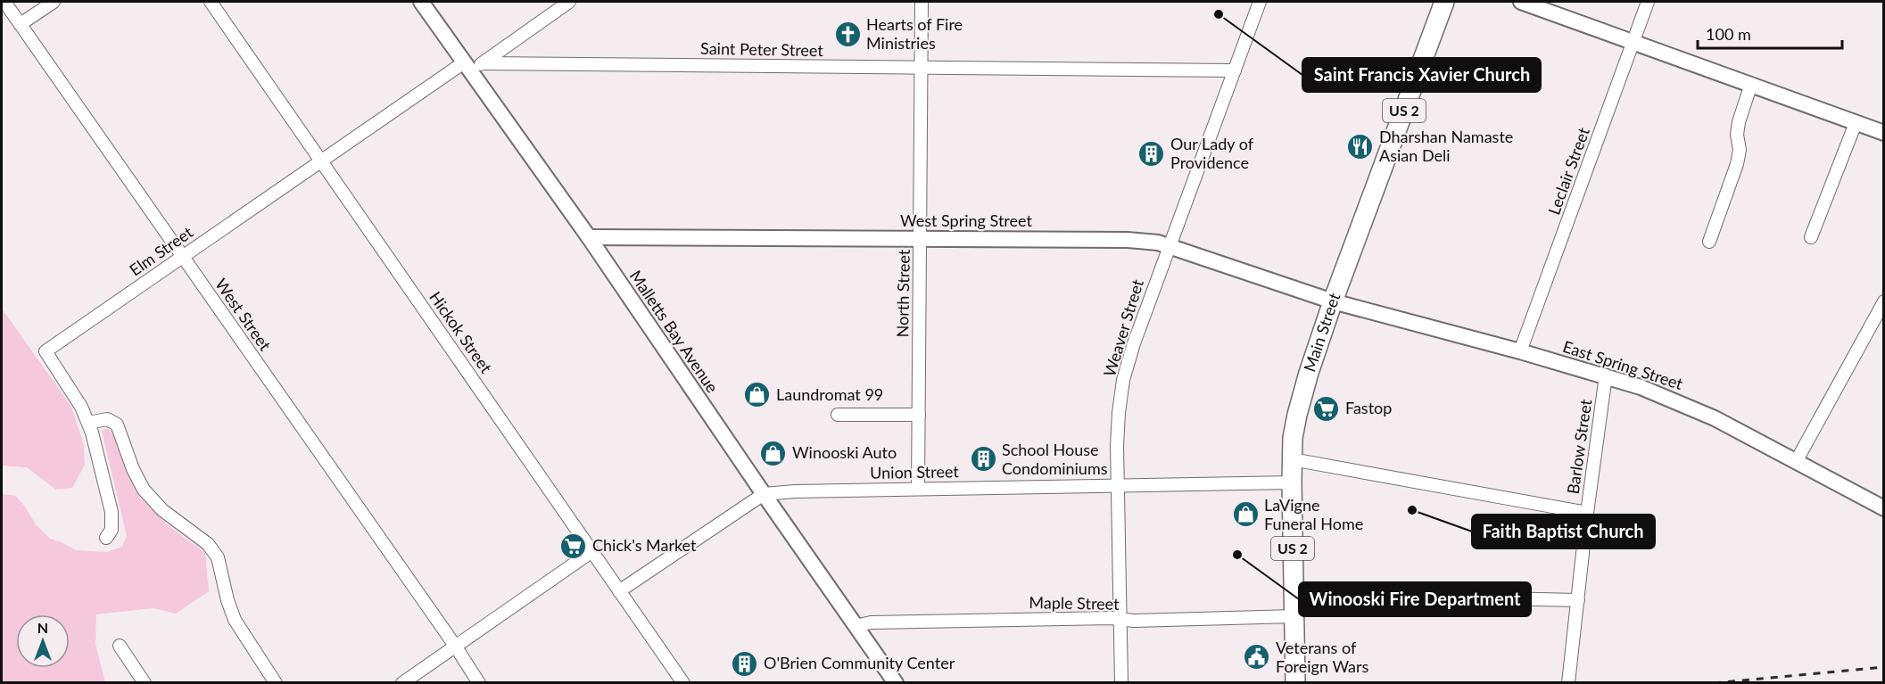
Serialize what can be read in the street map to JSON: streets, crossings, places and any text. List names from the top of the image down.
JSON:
{
  "streets": {
    "main road": ["US 2", "Main Street"],
    "street": [
      "Saint Peter Street",
      "Leclair Street",
      "West Spring Street",
      "Elm Street",
      "North Street",
      "West Street",
      "Weaver Street",
      "Malletts Bay Avenue",
      "Hickok Street",
      "East Spring Street",
      "Barlow Street",
      "Union Street",
      "Maple Street"
    ]
  },
  "crossings": [
    ["Saint Peter Street", "Elm Street"],
    ["Saint Peter Street", "North Street"],
    ["Saint Peter Street", "Weaver Street"],
    ["Saint Peter Street", "Malletts Bay Avenue"],
    ["Leclair Street", "East Spring Street"],
    ["West Spring Street", "North Street"],
    ["West Spring Street", "Weaver Street"],
    ["West Spring Street", "Malletts Bay Avenue"],
    ["West Spring Street", "Main Street"],
    ["West Spring Street", "East Spring Street"],
    ["Elm Street", "West Street"],
    ["Elm Street", "Malletts Bay Avenue"],
    ["Elm Street", "Hickok Street"],
    ["North Street", "Union Street"],
    ["Weaver Street", "Union Street"],
    ["Weaver Street", "Maple Street"],
    ["Malletts Bay Avenue", "Union Street"],
    ["Malletts Bay Avenue", "Maple Street"],
    ["Main Street", "East Spring Street"],
    ["Main Street", "Union Street"],
    ["Main Street", "Maple Street"],
    ["East Spring Street", "Barlow Street"]
  ],
  "places": {
    "other": ["Saint Francis Xavier Church", "Faith Baptist Church", "Winooski Fire Department"],
    "church": ["Hearts of Fire Ministries"],
    "restaurant": ["Dharshan Namaste Asian Deli"],
    "building": ["Our Lady of Providence", "School House Condominiums", "O'Brien Community Center"],
    "shop": ["Laundromat 99", "Winooski Auto", "LaVigne Funeral Home"],
    "supermarket": ["Fastop", "Chick's Market"],
    "public building": ["Veterans of Foreign Wars"]
  },
  "scale_bar": "100 m",
  "north": "top"
}
